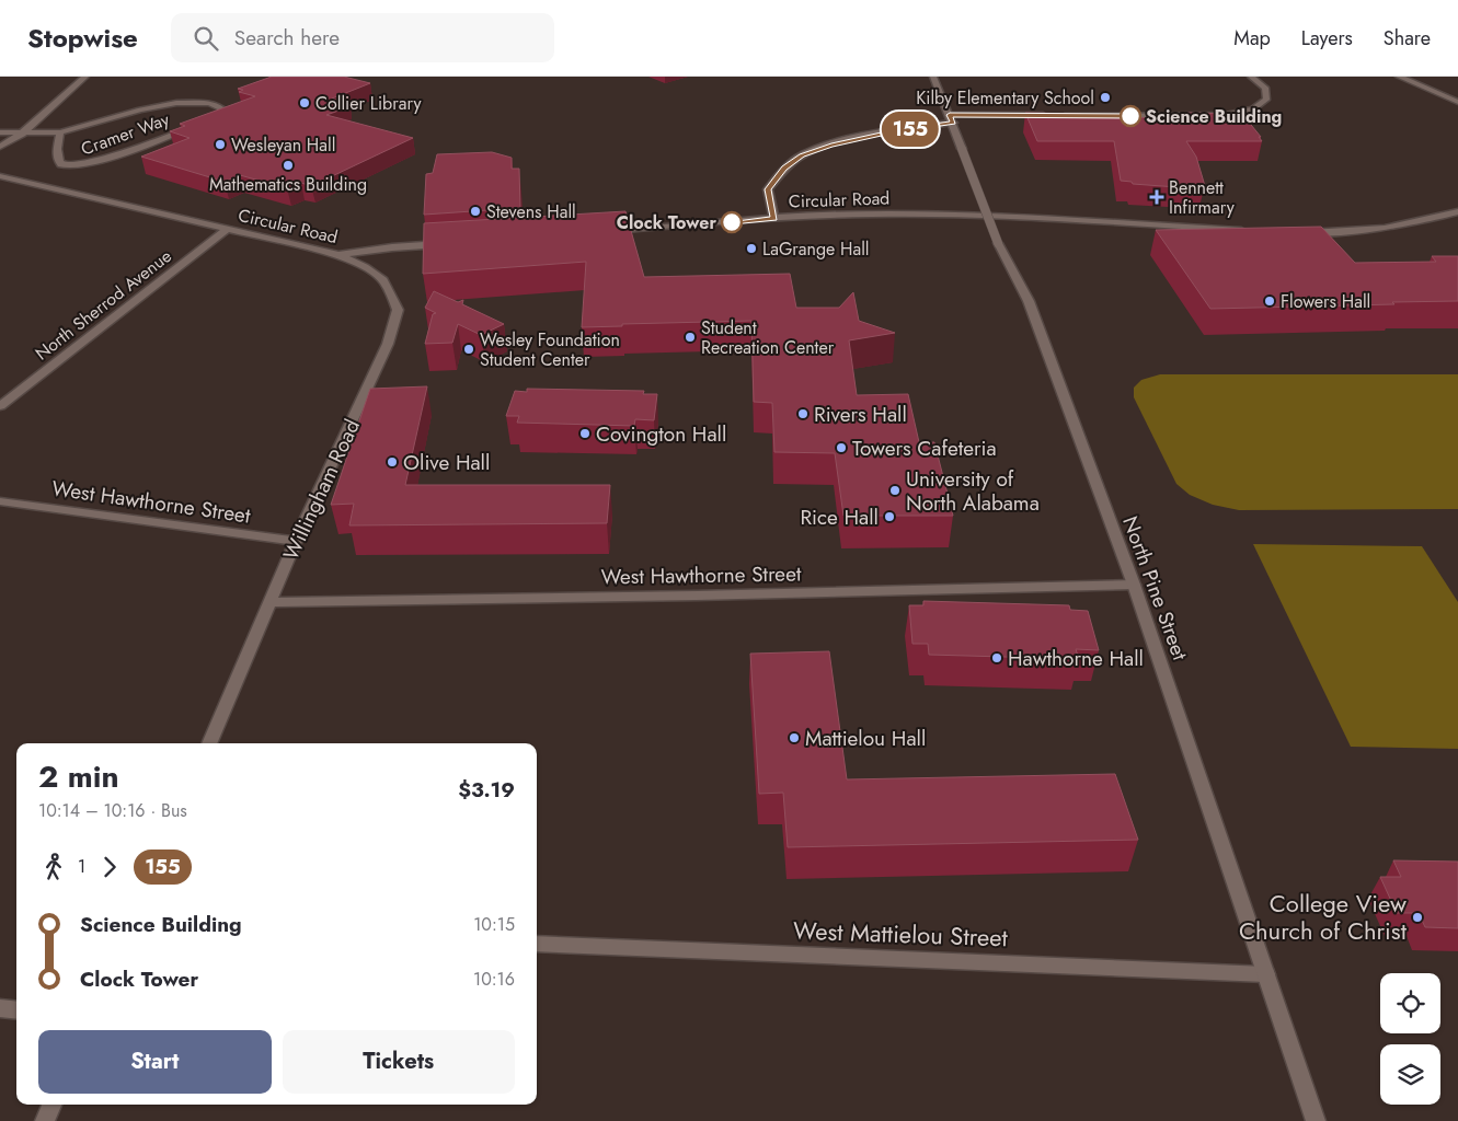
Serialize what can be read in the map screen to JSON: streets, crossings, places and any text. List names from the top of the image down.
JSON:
{
  "streets": {
    "street": [
      "Cramer Way",
      "Circular Road",
      "North Sherrod Avenue",
      "Willingham Road",
      "West Hawthorne Street",
      "North Pine Street",
      "West Mattielou Street"
    ]
  },
  "crossings": [
    ["Circular Road", "North Sherrod Avenue"],
    ["Circular Road", "Willingham Road"],
    ["Willingham Road", "West Hawthorne Street"],
    ["West Hawthorne Street", "North Pine Street"],
    ["North Pine Street", "West Mattielou Street"]
  ],
  "places": {
    "other": [
      "Kilby Elementary School",
      "Collier Library",
      "Science Building",
      "Wesleyan Hall",
      "Mathematics Building",
      "Stevens Hall",
      "Clock Tower",
      "LaGrange Hall",
      "Flowers Hall",
      "Student Recreation Center",
      "Wesley Foundation Student Center",
      "Rivers Hall",
      "Covington Hall",
      "Towers Cafeteria",
      "Olive Hall",
      "University of North Alabama",
      "Rice Hall",
      "Hawthorne Hall",
      "Mattielou Hall",
      "College View Church of Christ"
    ],
    "health": ["Bennett Infirmary"]
  },
  "lines": ["bus line 155"],
  "page": {
    "header": "Stopwise",
    "search": "Search here",
    "nav": ["Map", "Layers", "Share"],
    "on_map": "155",
    "heading": ["2 min", "10:14 – 10:16 · Bus", "$3.19"],
    "legs": ["1", "155"],
    "list": [
      {
        "name": "Science Building",
        "value": "10:15"
      },
      {
        "name": "Clock Tower",
        "value": "10:16"
      }
    ],
    "buttons": ["Start", "Tickets"]
  }
}
